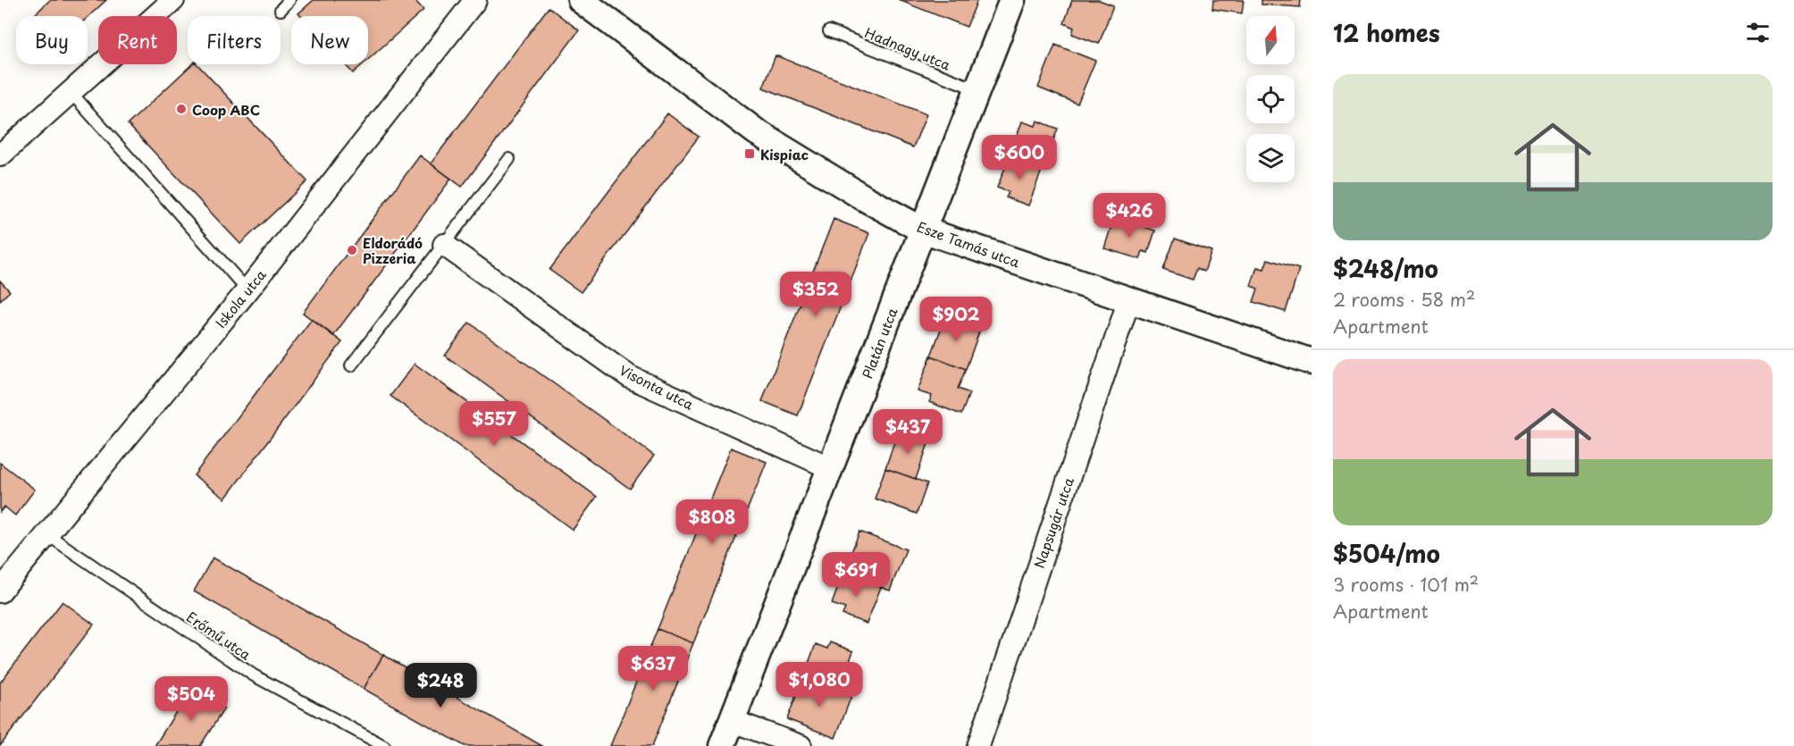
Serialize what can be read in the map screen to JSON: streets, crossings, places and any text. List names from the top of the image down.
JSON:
{
  "streets": {
    "street": [
      "Esze Tamás utca",
      "Iskola utca",
      "Platán utca",
      "Visonta utca",
      "Napsugár utca"
    ],
    "lane": ["Hadnagy utca", "Erőmű utca"]
  },
  "crossings": [
    ["Hadnagy utca", "Platán utca"],
    ["Esze Tamás utca", "Platán utca"],
    ["Esze Tamás utca", "Napsugár utca"],
    ["Iskola utca", "Erőmű utca"],
    ["Platán utca", "Visonta utca"]
  ],
  "places": {
    "other": ["Coop ABC", "Eldorádó Pizzeria"],
    "transit": ["Kispiac"]
  },
  "north": "top",
  "page": {
    "heading": "12 homes",
    "chip": [
      "Buy",
      "Rent",
      "Filters",
      "New"
    ],
    "list": [
      {
        "name": "$248/mo",
        "note": "2 rooms · 58 m² · Apartment"
      },
      {
        "name": "$504/mo",
        "note": "3 rooms · 101 m² · Apartment"
      }
    ],
    "price": [
      "$600",
      "$426",
      "$352",
      "$902",
      "$557",
      "$437",
      "$808",
      "$691",
      "$637",
      "$1,080",
      "$248",
      "$504"
    ]
  }
}
